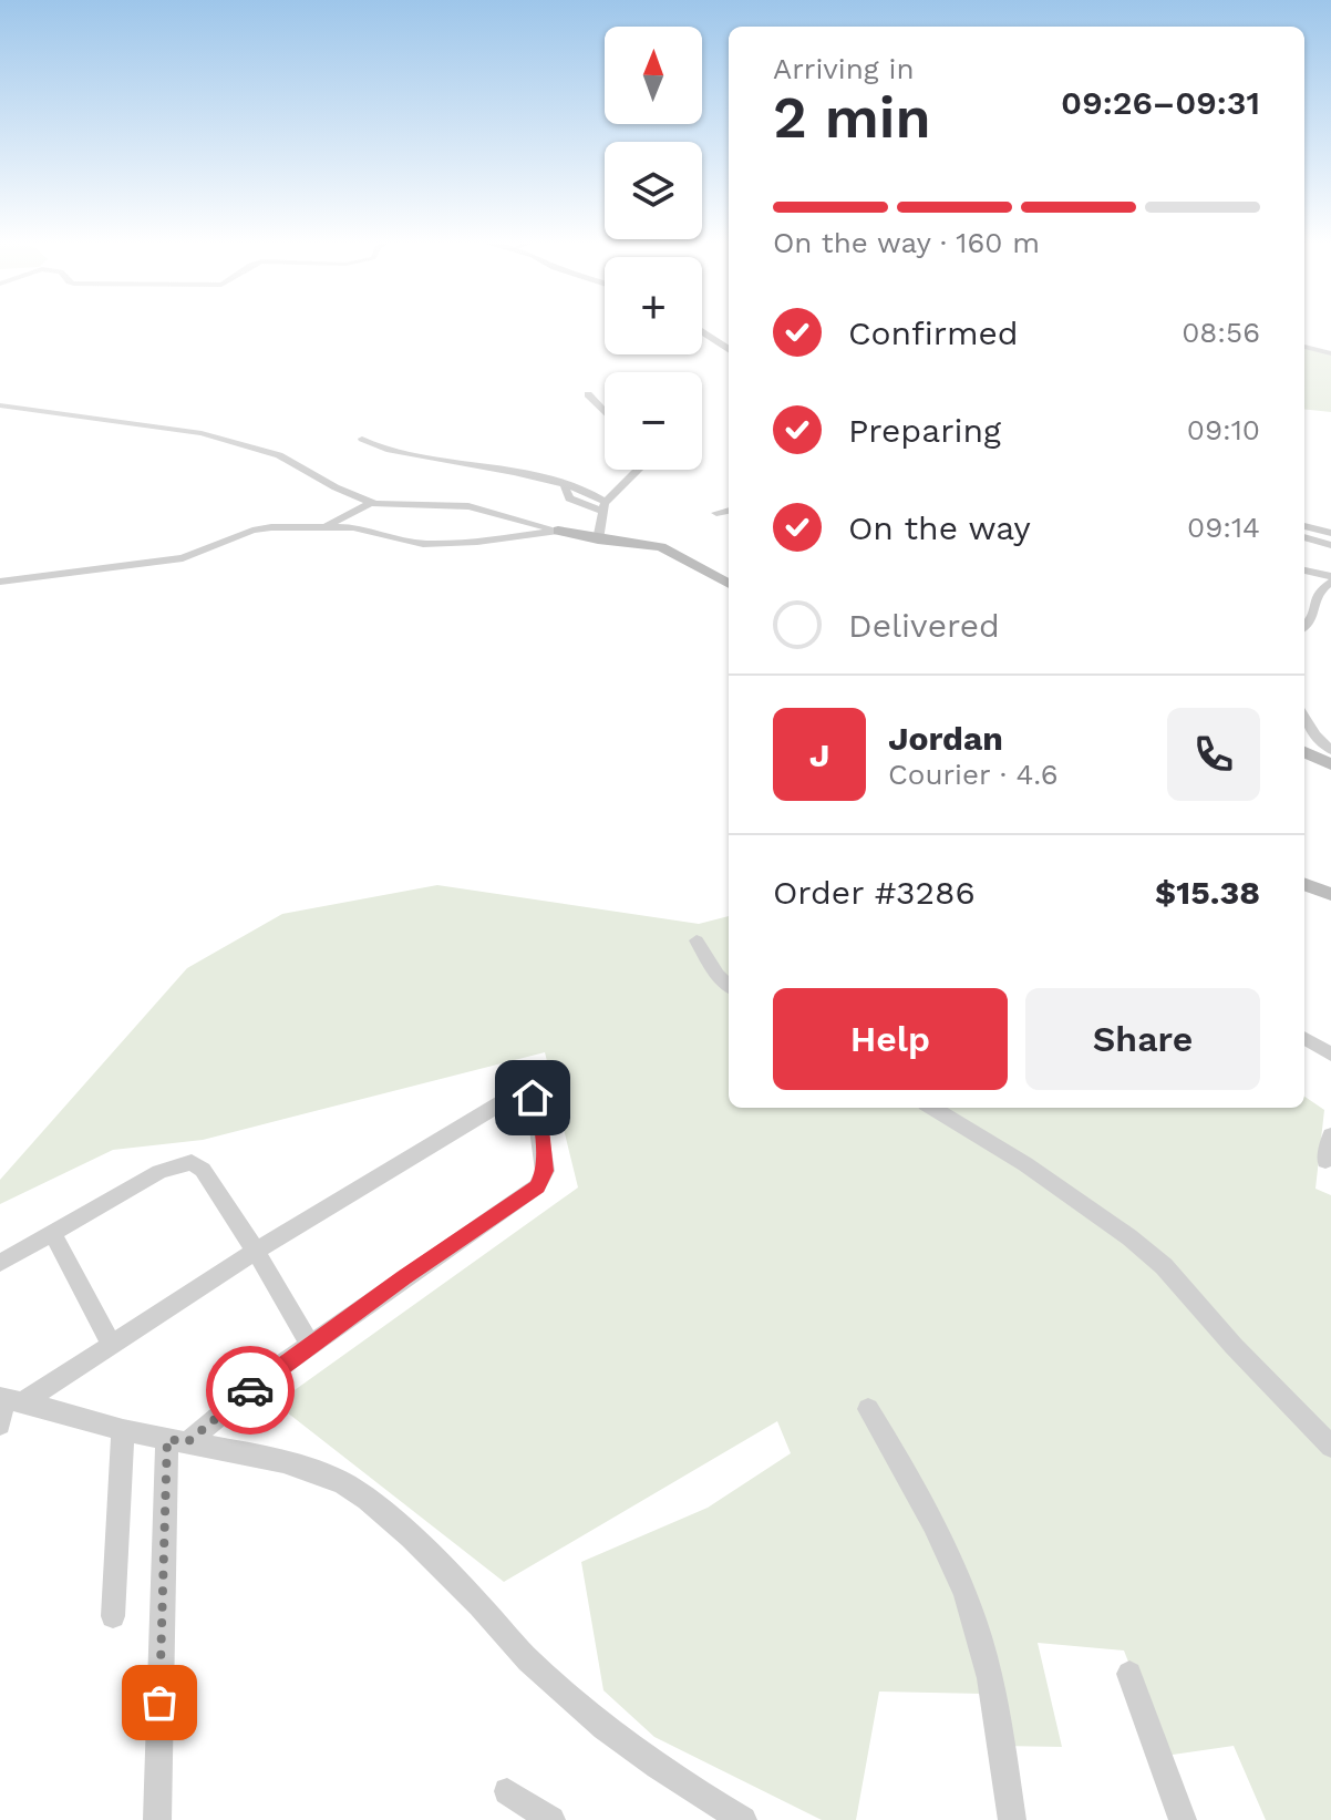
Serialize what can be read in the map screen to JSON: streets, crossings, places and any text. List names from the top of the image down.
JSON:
{
  "north": "top",
  "page": {
    "map_buttons": ["+", "−"],
    "heading": ["2 min", "Arriving in", "09:26–09:31"],
    "panel": [
      "Jordan",
      "Courier · 4.6",
      "Order #3286",
      "$15.38"
    ],
    "bar": "On the way · 160 m",
    "list": [
      ["Confirmed", "08:56"],
      ["Preparing", "09:10"],
      ["On the way", "09:14"],
      "Delivered"
    ],
    "round": "J",
    "buttons": ["Help", "Share"]
  }
}
